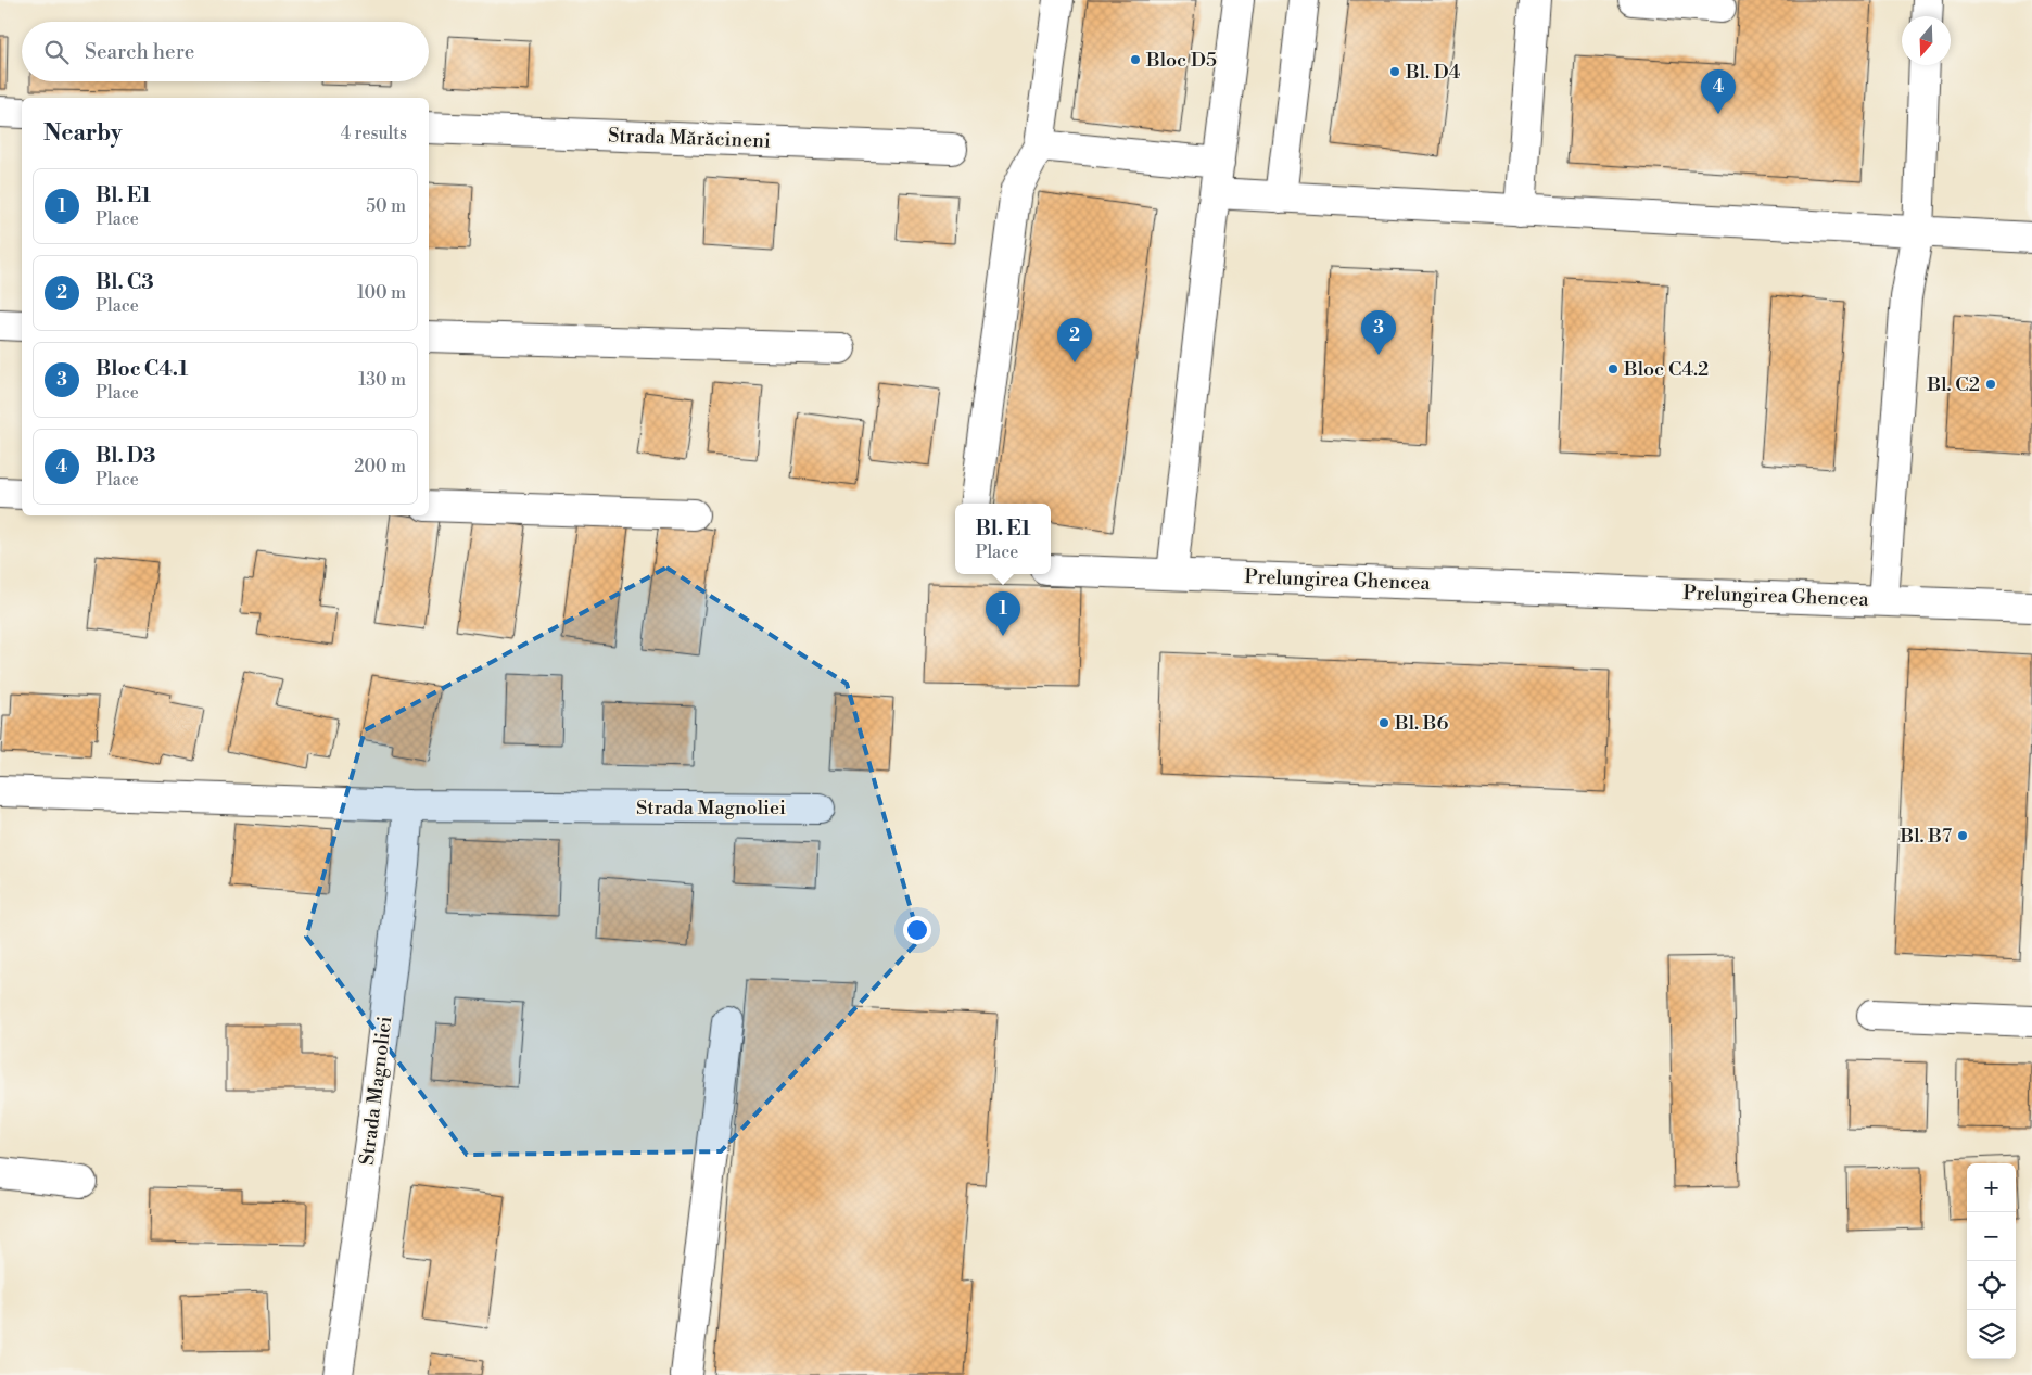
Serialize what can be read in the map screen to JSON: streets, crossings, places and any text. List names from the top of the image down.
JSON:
{
  "streets": {
    "street": ["Strada Mărăcineni", "Prelungirea Ghencea", "Strada Magnoliei"]
  },
  "places": [
    "Bloc D5",
    "Bl. D4",
    "Bloc C4.2",
    "Bl. C2",
    "Bl. B6",
    "Bl. B7"
  ],
  "north": "bottom",
  "page": {
    "search": "Search here",
    "pins": [
      "4",
      "3",
      "2",
      "1"
    ],
    "heading": ["Nearby", "4 results"],
    "list": [
      {
        "mark": "1",
        "name": "Bl. E1",
        "note": "Place",
        "value": "50 m"
      },
      {
        "mark": "2",
        "name": "Bl. C3",
        "note": "Place",
        "value": "100 m"
      },
      {
        "mark": "3",
        "name": "Bloc C4.1",
        "note": "Place",
        "value": "130 m"
      },
      {
        "mark": "4",
        "name": "Bl. D3",
        "note": "Place",
        "value": "200 m"
      }
    ],
    "popup": ["Bl. E1", "Place"],
    "map_buttons": ["+", "−"]
  }
}
